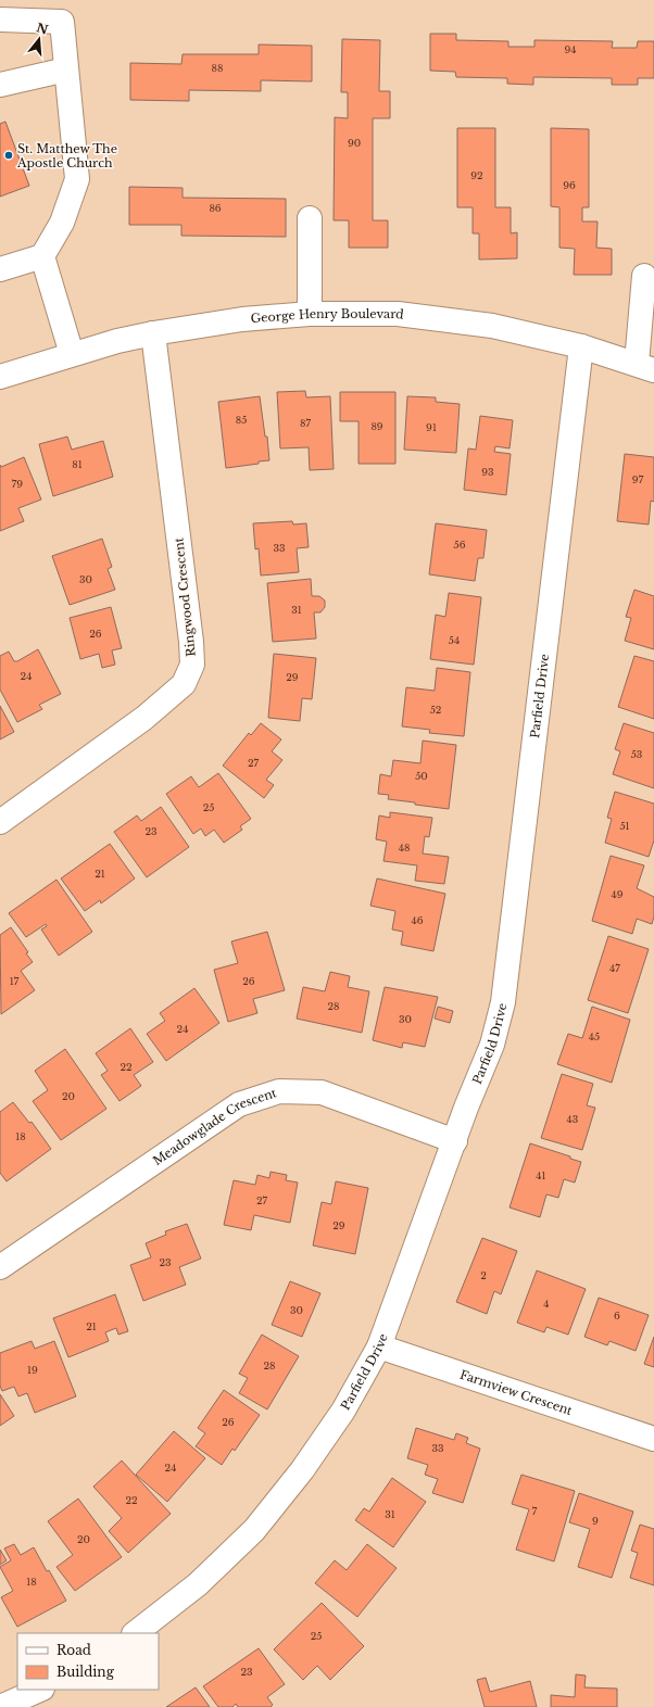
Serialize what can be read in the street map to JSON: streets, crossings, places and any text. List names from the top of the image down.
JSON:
{
  "streets": {
    "street": [
      "George Henry Boulevard",
      "Ringwood Crescent",
      "Parfield Drive",
      "Meadowglade Crescent",
      "Farmview Crescent"
    ]
  },
  "crossings": [
    ["George Henry Boulevard", "Ringwood Crescent"],
    ["George Henry Boulevard", "Parfield Drive"],
    ["Parfield Drive", "Meadowglade Crescent"],
    ["Parfield Drive", "Farmview Crescent"]
  ],
  "places": ["St. Matthew The Apostle Church"],
  "house_numbers": [
    "94",
    "88",
    "90",
    "92",
    "96",
    "86",
    "85",
    "87",
    "89",
    "91",
    "81",
    "93",
    "97",
    "79",
    "56",
    "33",
    "30",
    "31",
    "26",
    "54",
    "24",
    "29",
    "52",
    "53",
    "27",
    "50",
    "25",
    "51",
    "23",
    "48",
    "21",
    "49",
    "46",
    "47",
    "17",
    "26",
    "28",
    "30",
    "24",
    "45",
    "22",
    "20",
    "43",
    "18",
    "41",
    "27",
    "29",
    "23",
    "2",
    "4",
    "30",
    "6",
    "21",
    "28",
    "19",
    "26",
    "33",
    "24",
    "22",
    "7",
    "31",
    "9",
    "20",
    "18",
    "25",
    "23"
  ],
  "legend": ["Road", "Building"],
  "north": "top"
}
